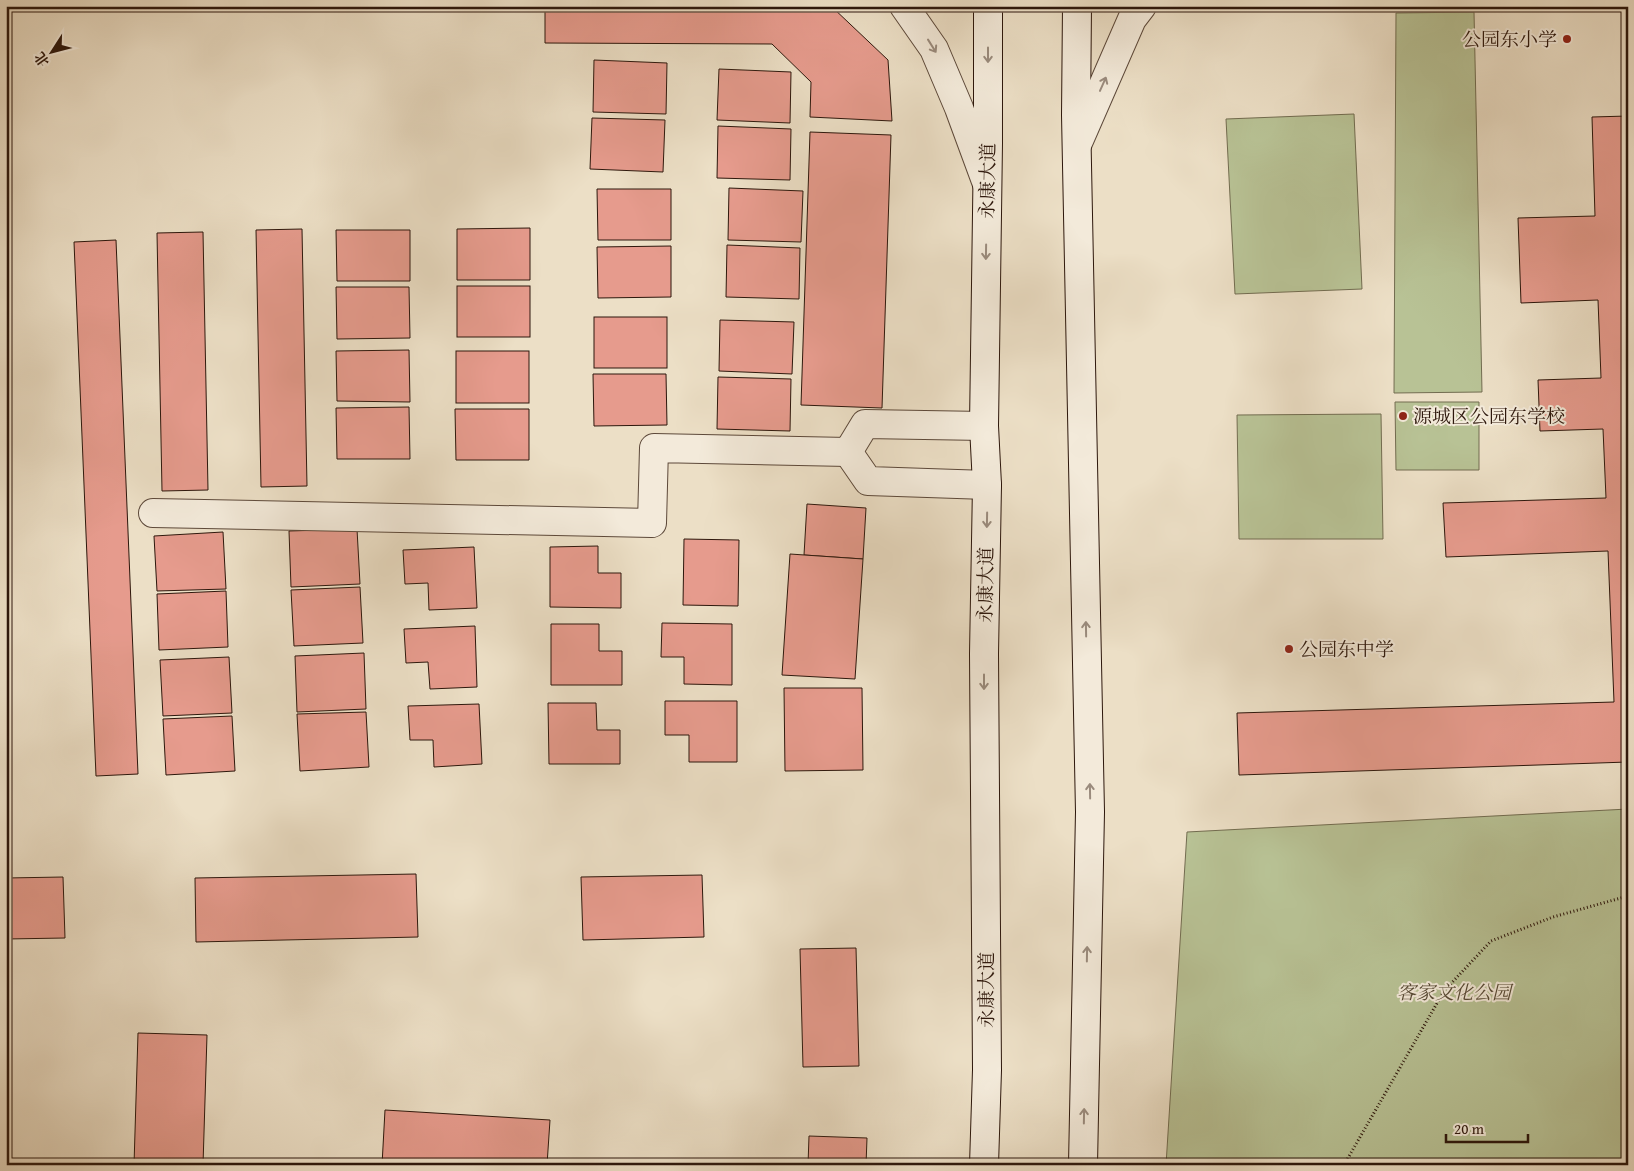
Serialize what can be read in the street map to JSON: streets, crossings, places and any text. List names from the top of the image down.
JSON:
{
  "streets": {
    "main road": ["永康大道"]
  },
  "parks": ["客家文化公园"],
  "places": ["公园东小学", "源城区公园东学校", "公园东中学"],
  "scale_bar": "20 m",
  "north": "bottom left"
}
